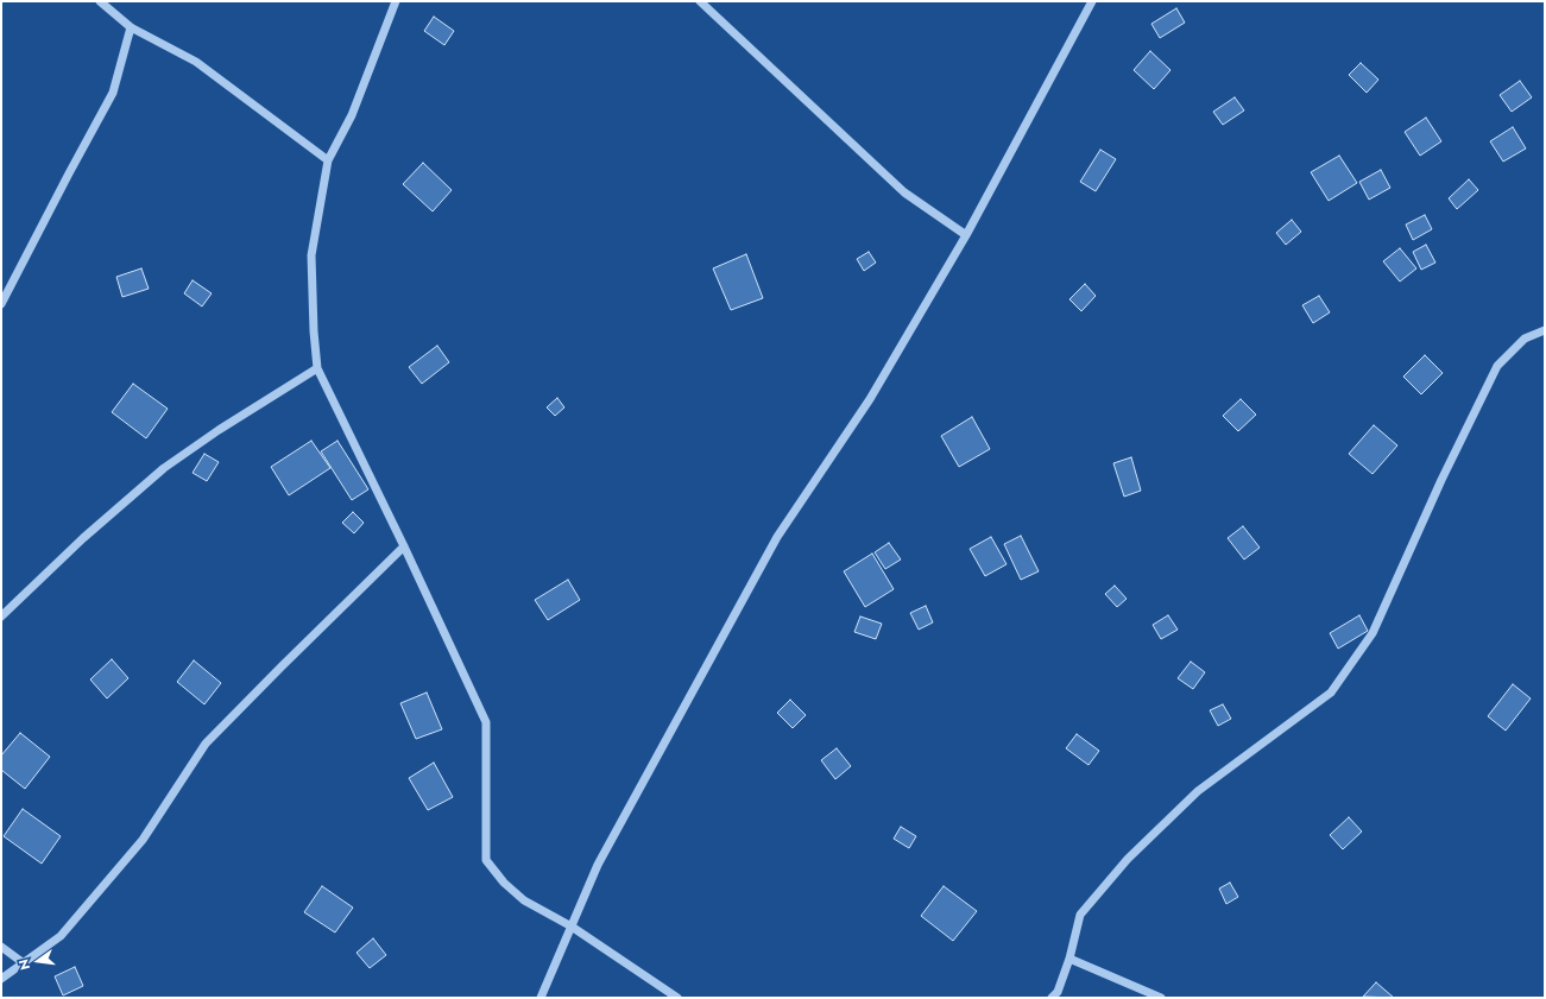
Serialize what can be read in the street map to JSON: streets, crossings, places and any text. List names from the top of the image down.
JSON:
{
  "north": "left"
}
